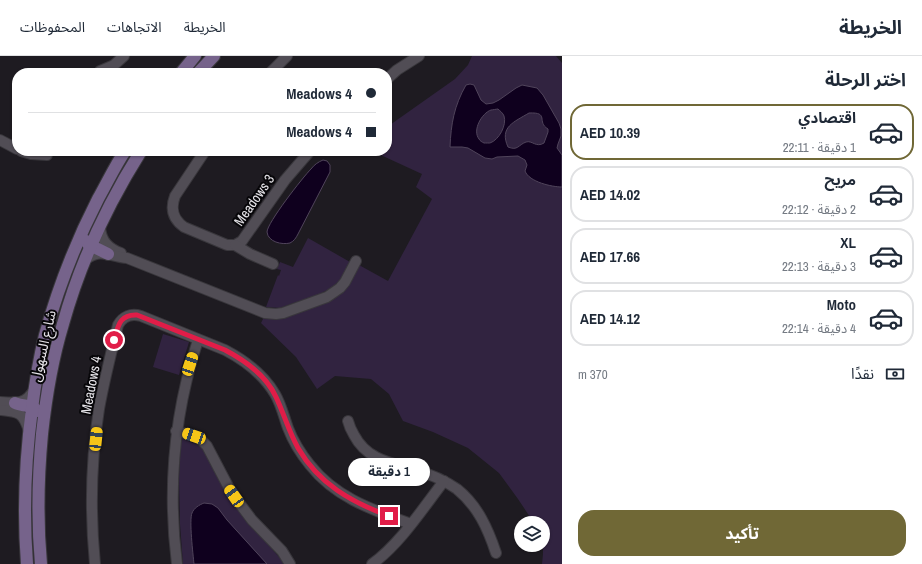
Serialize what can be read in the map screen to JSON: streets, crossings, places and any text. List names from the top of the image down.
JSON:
{
  "streets": {
    "main road": ["شارع السهول"],
    "street": ["Meadows 3", "Meadows 4"]
  },
  "page": {
    "header": "الخريطة",
    "nav": ["الخريطة", "الاتجاهات", "المحفوظات"],
    "heading": "اختر الرحلة",
    "banner": ["Meadows 4", "Meadows 4"],
    "list": [
      {
        "name": "اقتصادي",
        "note": "1 دقيقة · 22:11",
        "value": "AED 10.39"
      },
      {
        "name": "مريح",
        "note": "2 دقيقة · 22:12",
        "value": "AED 14.02"
      },
      {
        "name": "XL",
        "note": "3 دقيقة · 22:13",
        "value": "AED 17.66"
      },
      {
        "name": "Moto",
        "note": "4 دقيقة · 22:14",
        "value": "AED 14.12"
      }
    ],
    "pay": ["نقدًا", "370 m"],
    "bubble": "1 دقيقة",
    "buttons": "تأكيد"
  }
}
